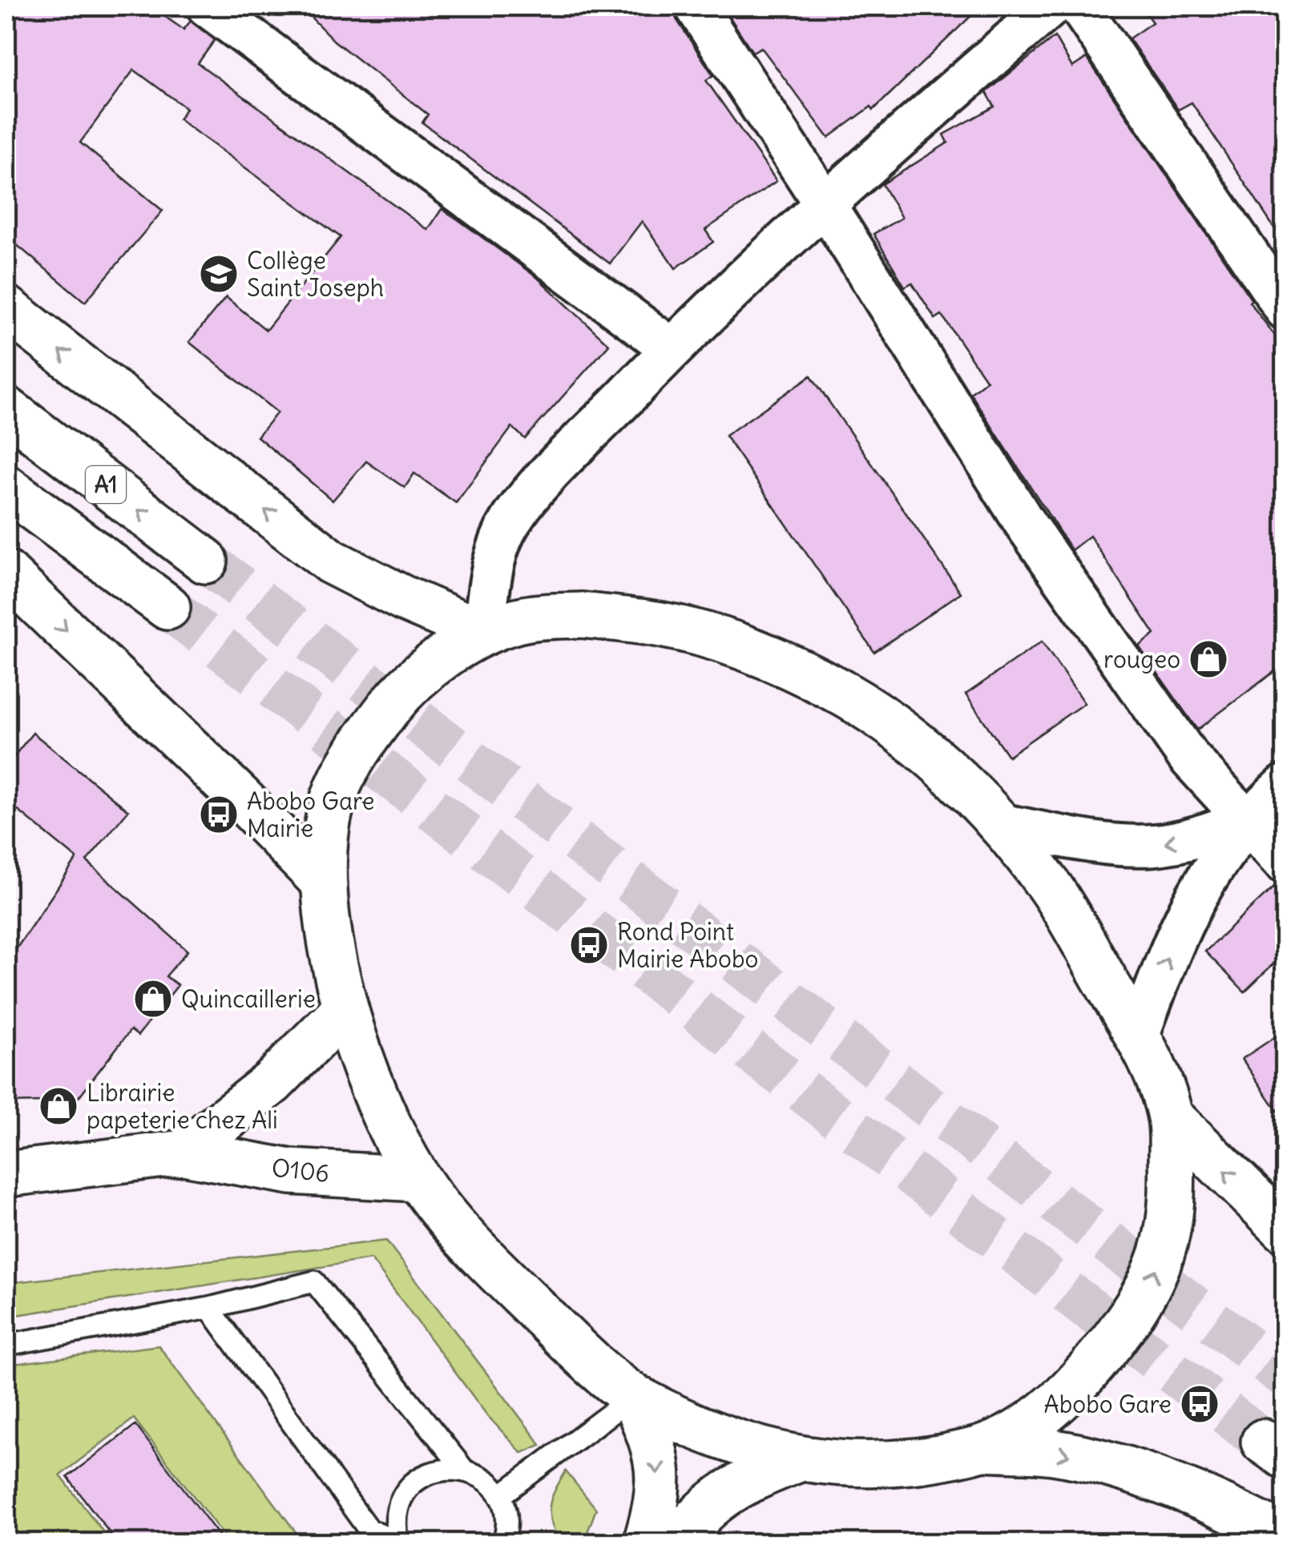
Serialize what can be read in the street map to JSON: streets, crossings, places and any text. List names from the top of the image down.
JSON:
{
  "streets": {
    "main road": ["A1", "O106"]
  },
  "places": {
    "school or university": ["Collège Saint Joseph"],
    "shop": ["rougeo", "Quincaillerie", "Librairie papeterie chez Ali"],
    "bus stop": ["Abobo Gare Mairie", "Rond Point Mairie Abobo", "Abobo Gare"]
  }
}
